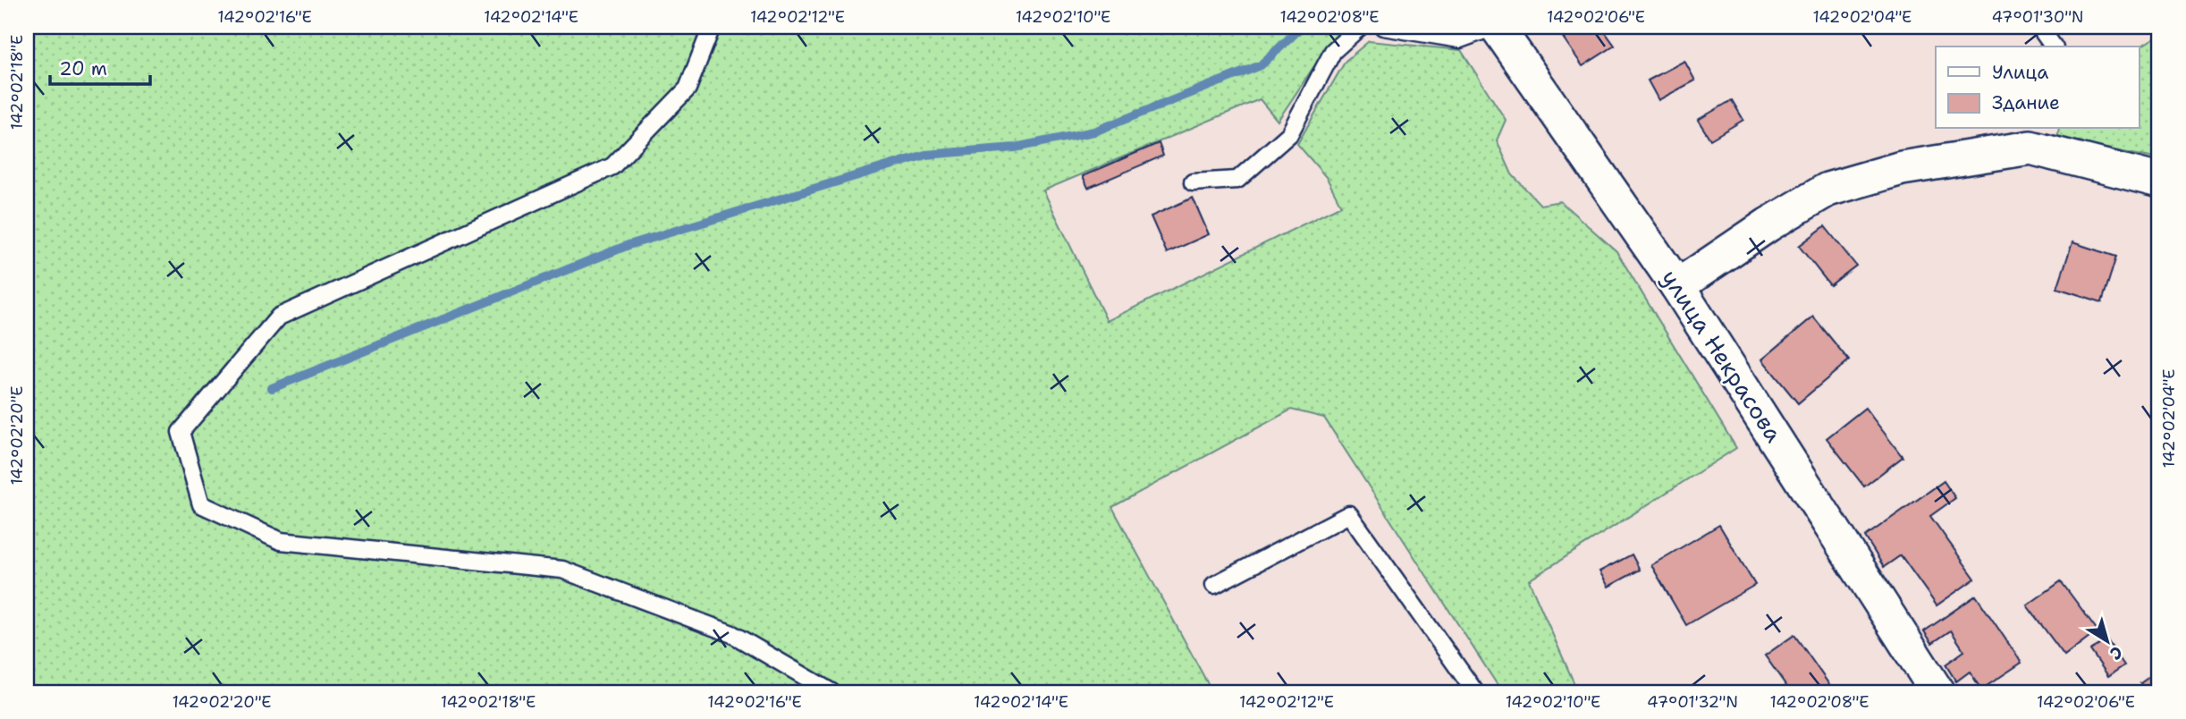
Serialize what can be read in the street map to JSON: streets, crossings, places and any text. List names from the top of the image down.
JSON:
{
  "streets": {
    "street": ["улица Некрасова"]
  },
  "legend": ["Улица", "Здание"],
  "scale_bar": "20 m",
  "north": "bottom right",
  "coordinates": [
    "142°02'16\"E",
    "142°02'14\"E",
    "142°02'12\"E",
    "142°02'10\"E",
    "142°02'08\"E",
    "142°02'06\"E",
    "142°02'04\"E",
    "47°01'30\"N",
    "142°02'18\"E",
    "142°02'20\"E",
    "47°01'32\"N"
  ]
}
